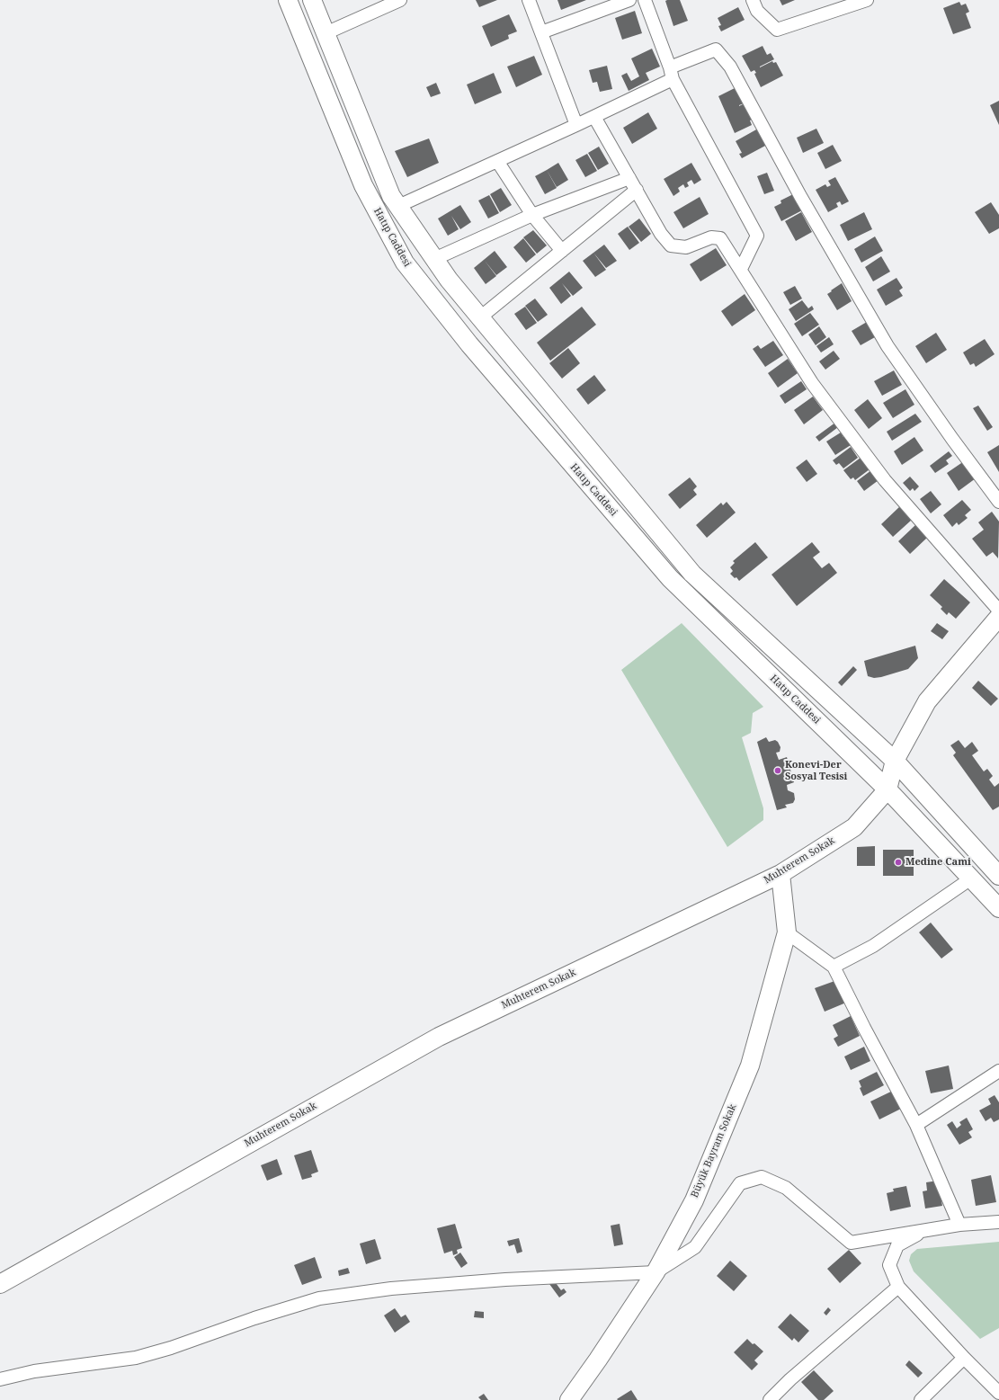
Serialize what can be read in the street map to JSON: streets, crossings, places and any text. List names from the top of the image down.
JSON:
{
  "streets": {
    "main road": ["Hatıp Caddesi", "Muhterem Sokak", "Büyük Bayram Sokak"]
  },
  "crossings": [
    ["Hatıp Caddesi", "Muhterem Sokak"],
    ["Muhterem Sokak", "Büyük Bayram Sokak"]
  ],
  "places": ["Konevi-Der Sosyal Tesisi", "Medine Cami"]
}
